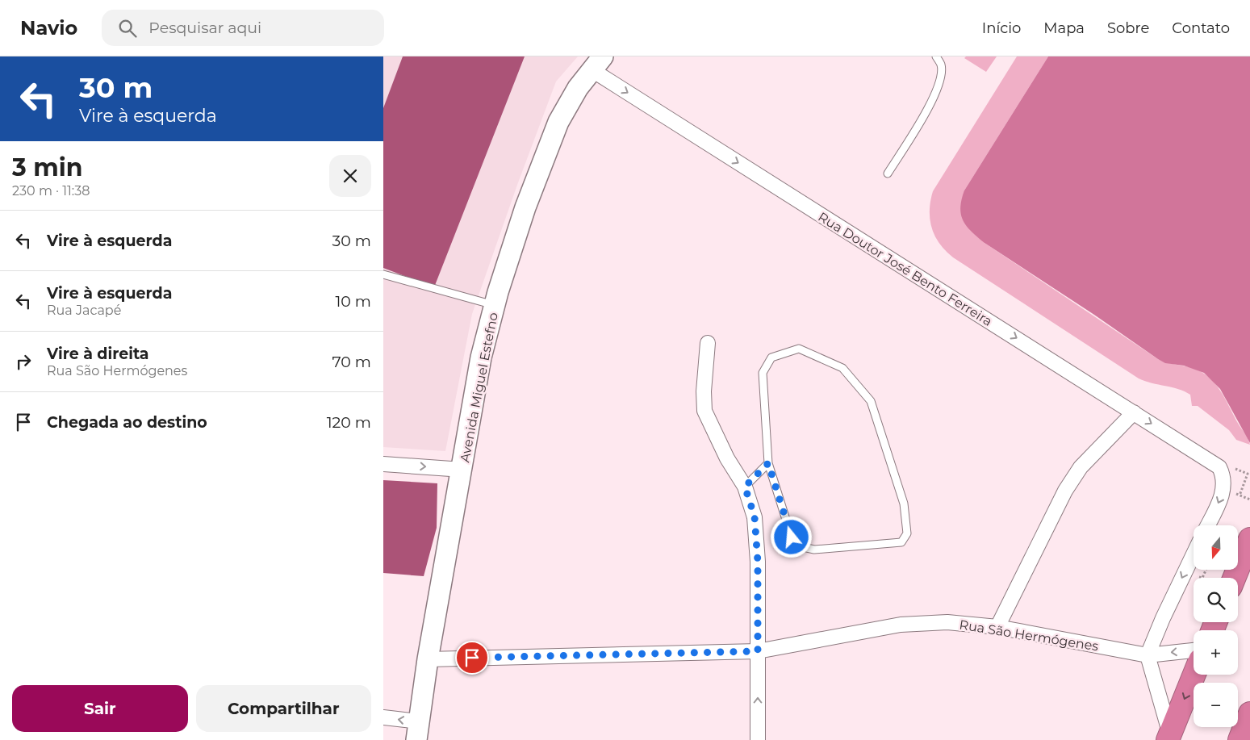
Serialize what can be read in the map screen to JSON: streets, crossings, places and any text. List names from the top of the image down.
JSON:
{
  "streets": {
    "main road": ["Avenida Miguel Estefno"],
    "street": ["Rua Doutor José Bento Ferreira", "Rua São Hermógenes"]
  },
  "crossings": [
    ["Rua Doutor José Bento Ferreira", "Avenida Miguel Estefno"],
    ["Avenida Miguel Estefno", "Rua São Hermógenes"]
  ],
  "one_way": ["Rua Doutor José Bento Ferreira"],
  "north": "bottom",
  "page": {
    "header": "Navio",
    "search": "Pesquisar aqui",
    "nav": [
      "Início",
      "Mapa",
      "Sobre",
      "Contato"
    ],
    "turn": ["30 m", "Vire à esquerda"],
    "heading": ["3 min", "230 m · 11:38"],
    "list": [
      {
        "name": "Vire à esquerda",
        "value": "30 m"
      },
      {
        "name": "Vire à esquerda",
        "note": "Rua Jacapé",
        "value": "10 m"
      },
      {
        "name": "Vire à direita",
        "note": "Rua São Hermógenes",
        "value": "70 m"
      },
      {
        "name": "Chegada ao destino",
        "value": "120 m"
      }
    ],
    "map_buttons": ["+", "−"],
    "buttons": ["Sair", "Compartilhar"]
  }
}
